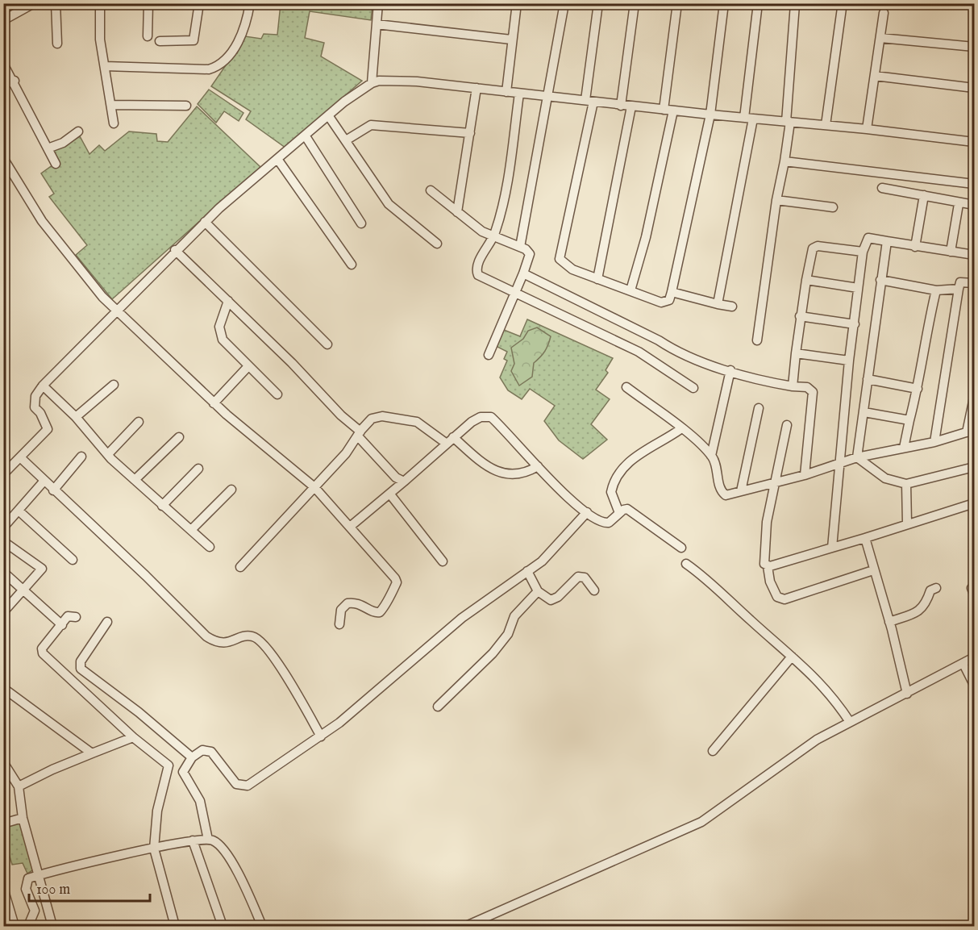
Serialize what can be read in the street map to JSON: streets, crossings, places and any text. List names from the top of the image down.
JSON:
{
  "scale_bar": "100 m"
}
